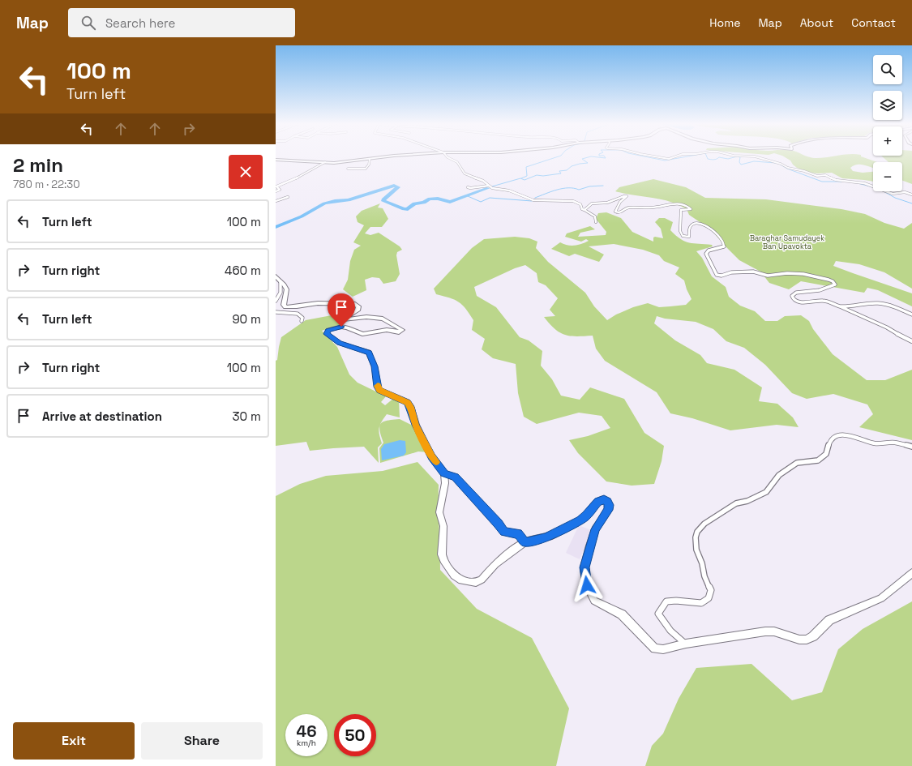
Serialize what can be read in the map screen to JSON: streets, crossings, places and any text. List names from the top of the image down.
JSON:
{
  "parks": ["Baraghar Samudayek Ban Upavokta"],
  "page": {
    "header": "Map",
    "search": "Search here",
    "nav": [
      "Home",
      "Map",
      "About",
      "Contact"
    ],
    "turn": ["100 m", "Turn left"],
    "map_buttons": ["+", "−"],
    "heading": ["2 min", "780 m · 22:30"],
    "list": [
      {
        "name": "Turn left",
        "value": "100 m"
      },
      {
        "name": "Turn right",
        "value": "460 m"
      },
      {
        "name": "Turn left",
        "value": "90 m"
      },
      {
        "name": "Turn right",
        "value": "100 m"
      },
      {
        "name": "Arrive at destination",
        "value": "30 m"
      }
    ],
    "speed": "46 km/h",
    "limit": "50",
    "buttons": ["Exit", "Share"]
  }
}
